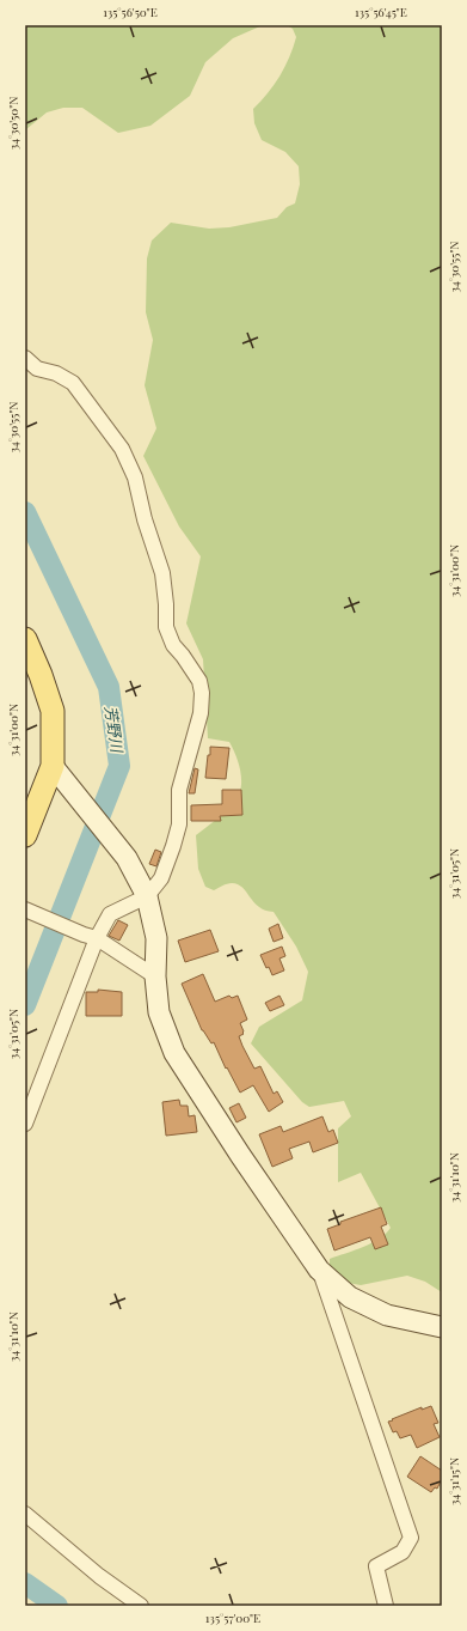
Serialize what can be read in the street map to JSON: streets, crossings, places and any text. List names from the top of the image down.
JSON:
{
  "water": ["芳野川"],
  "coordinates": [
    "135°56'50\"E",
    "135°56'45\"E",
    "34°30'50\"N",
    "34°30'55\"N",
    "34°31'00\"N",
    "34°31'05\"N",
    "34°31'10\"N",
    "34°31'15\"N",
    "135°57'00\"E"
  ]
}
